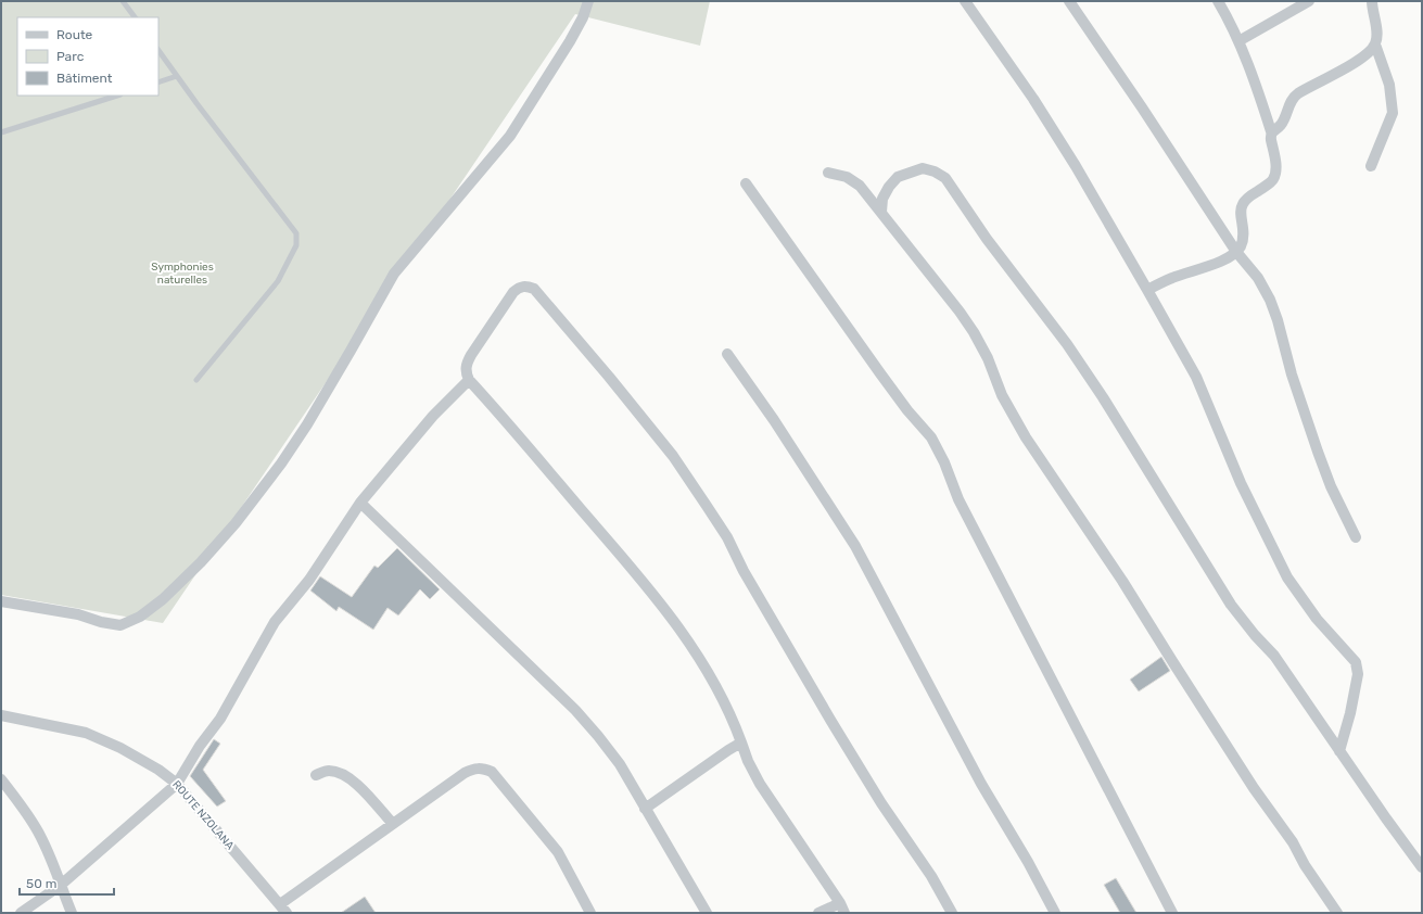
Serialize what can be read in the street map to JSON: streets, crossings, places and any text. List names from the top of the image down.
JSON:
{
  "streets": {
    "street": ["ROUTE NZOLANA"]
  },
  "parks": ["Symphonies naturelles"],
  "legend": ["Route", "Parc", "Bâtiment"],
  "scale_bar": "50 m"
}
